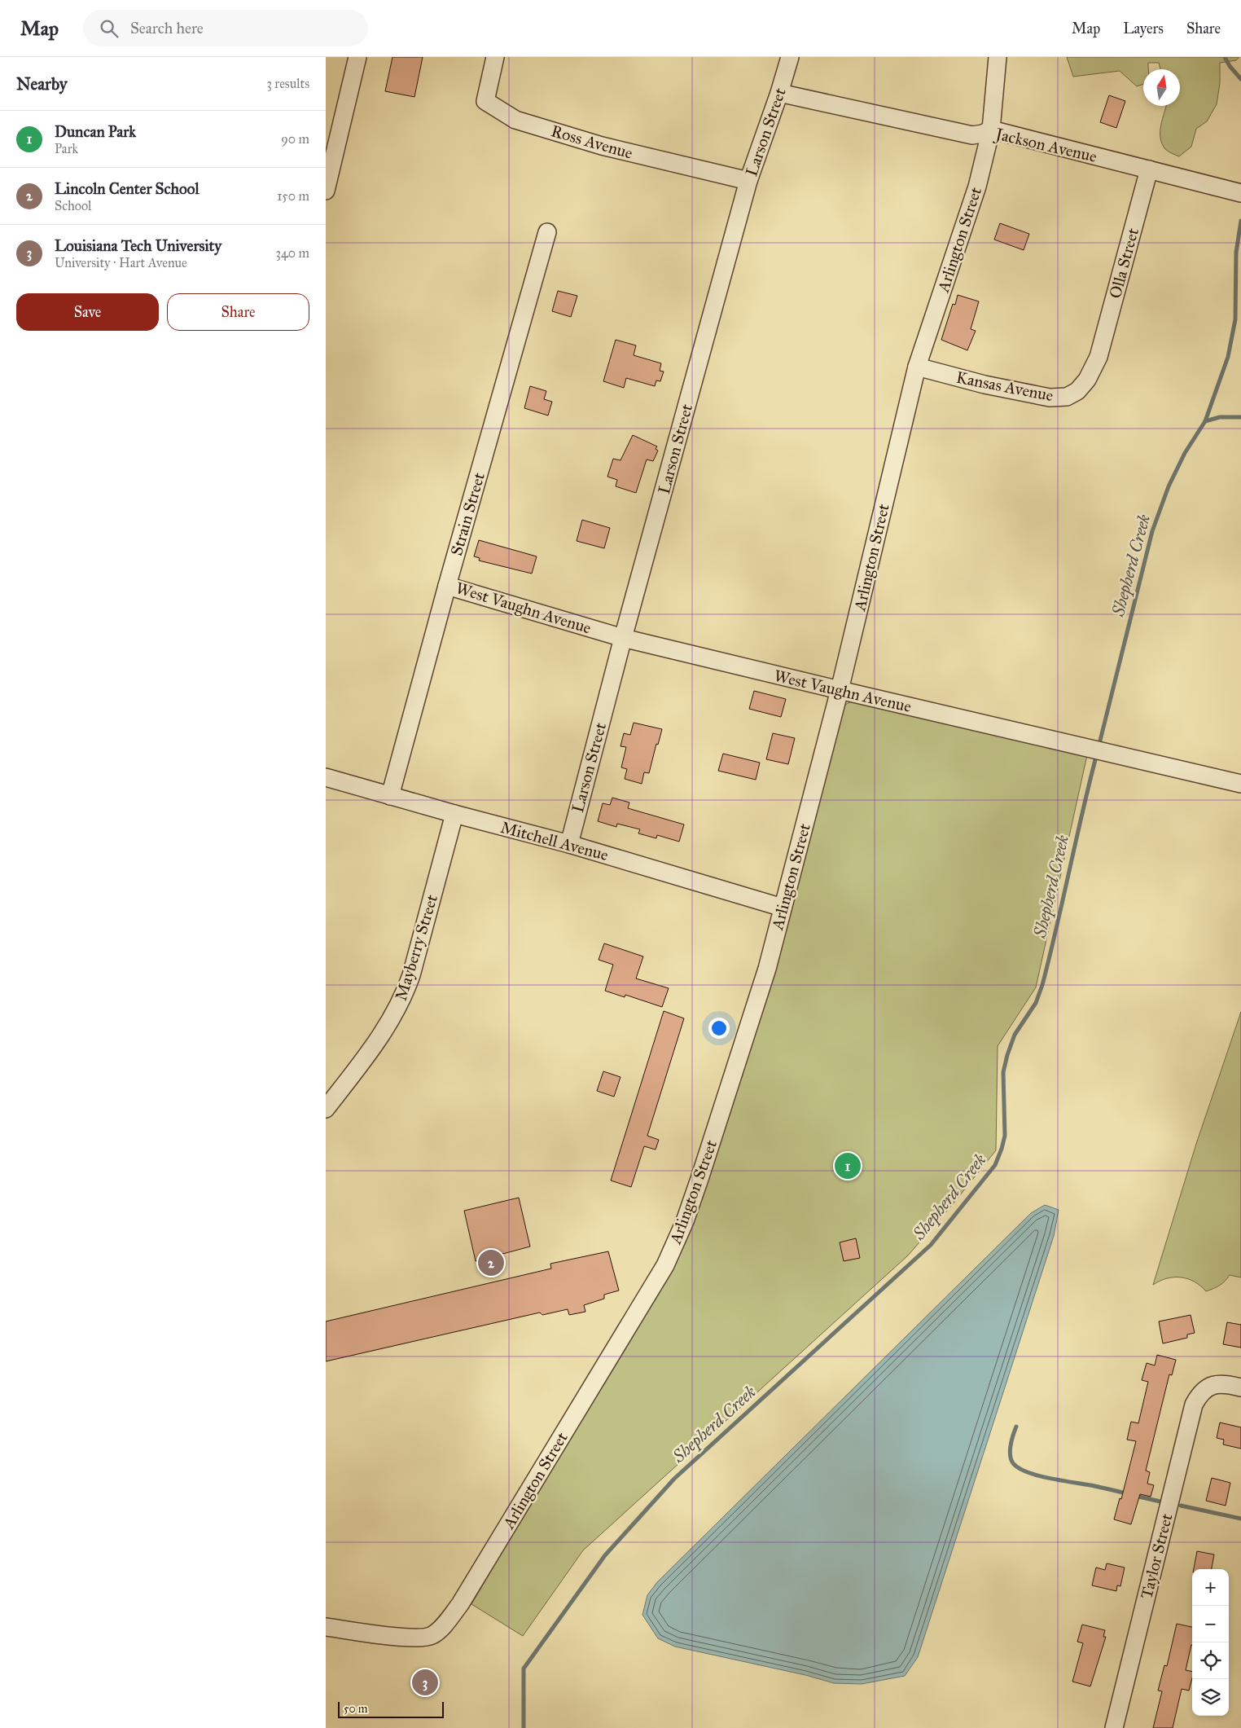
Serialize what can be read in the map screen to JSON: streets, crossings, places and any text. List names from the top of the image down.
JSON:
{
  "streets": {
    "street": [
      "Larson Street",
      "Ross Avenue",
      "Jackson Avenue",
      "Arlington Street",
      "Olla Street",
      "Kansas Avenue",
      "Strain Street",
      "West Vaughn Avenue",
      "Mitchell Avenue",
      "Mayberry Street",
      "Taylor Street"
    ]
  },
  "crossings": [
    ["Larson Street", "Ross Avenue"],
    ["Larson Street", "Jackson Avenue"],
    ["Larson Street", "West Vaughn Avenue"],
    ["Larson Street", "Mitchell Avenue"],
    ["Jackson Avenue", "Arlington Street"],
    ["Jackson Avenue", "Olla Street"],
    ["Arlington Street", "Kansas Avenue"],
    ["Arlington Street", "West Vaughn Avenue"],
    ["Arlington Street", "Mitchell Avenue"],
    ["Olla Street", "Kansas Avenue"],
    ["Strain Street", "West Vaughn Avenue"],
    ["Strain Street", "Mitchell Avenue"],
    ["Mitchell Avenue", "Mayberry Street"]
  ],
  "water": ["Shepherd Creek"],
  "scale_bar": "50 m",
  "north": "top",
  "page": {
    "header": "Map",
    "search": "Search here",
    "nav": ["Map", "Layers", "Share"],
    "heading": ["Nearby", "3 results"],
    "list": [
      {
        "mark": "1",
        "name": "Duncan Park",
        "note": "Park",
        "value": "90 m"
      },
      {
        "mark": "2",
        "name": "Lincoln Center School",
        "note": "School",
        "value": "150 m"
      },
      {
        "mark": "3",
        "name": "Louisiana Tech University",
        "note": "University · Hart Avenue",
        "value": "340 m"
      }
    ],
    "buttons": ["Save", "Share"],
    "pins": ["1", "2", "3"],
    "map_buttons": ["+", "−"],
    "scale": "50 m"
  }
}
